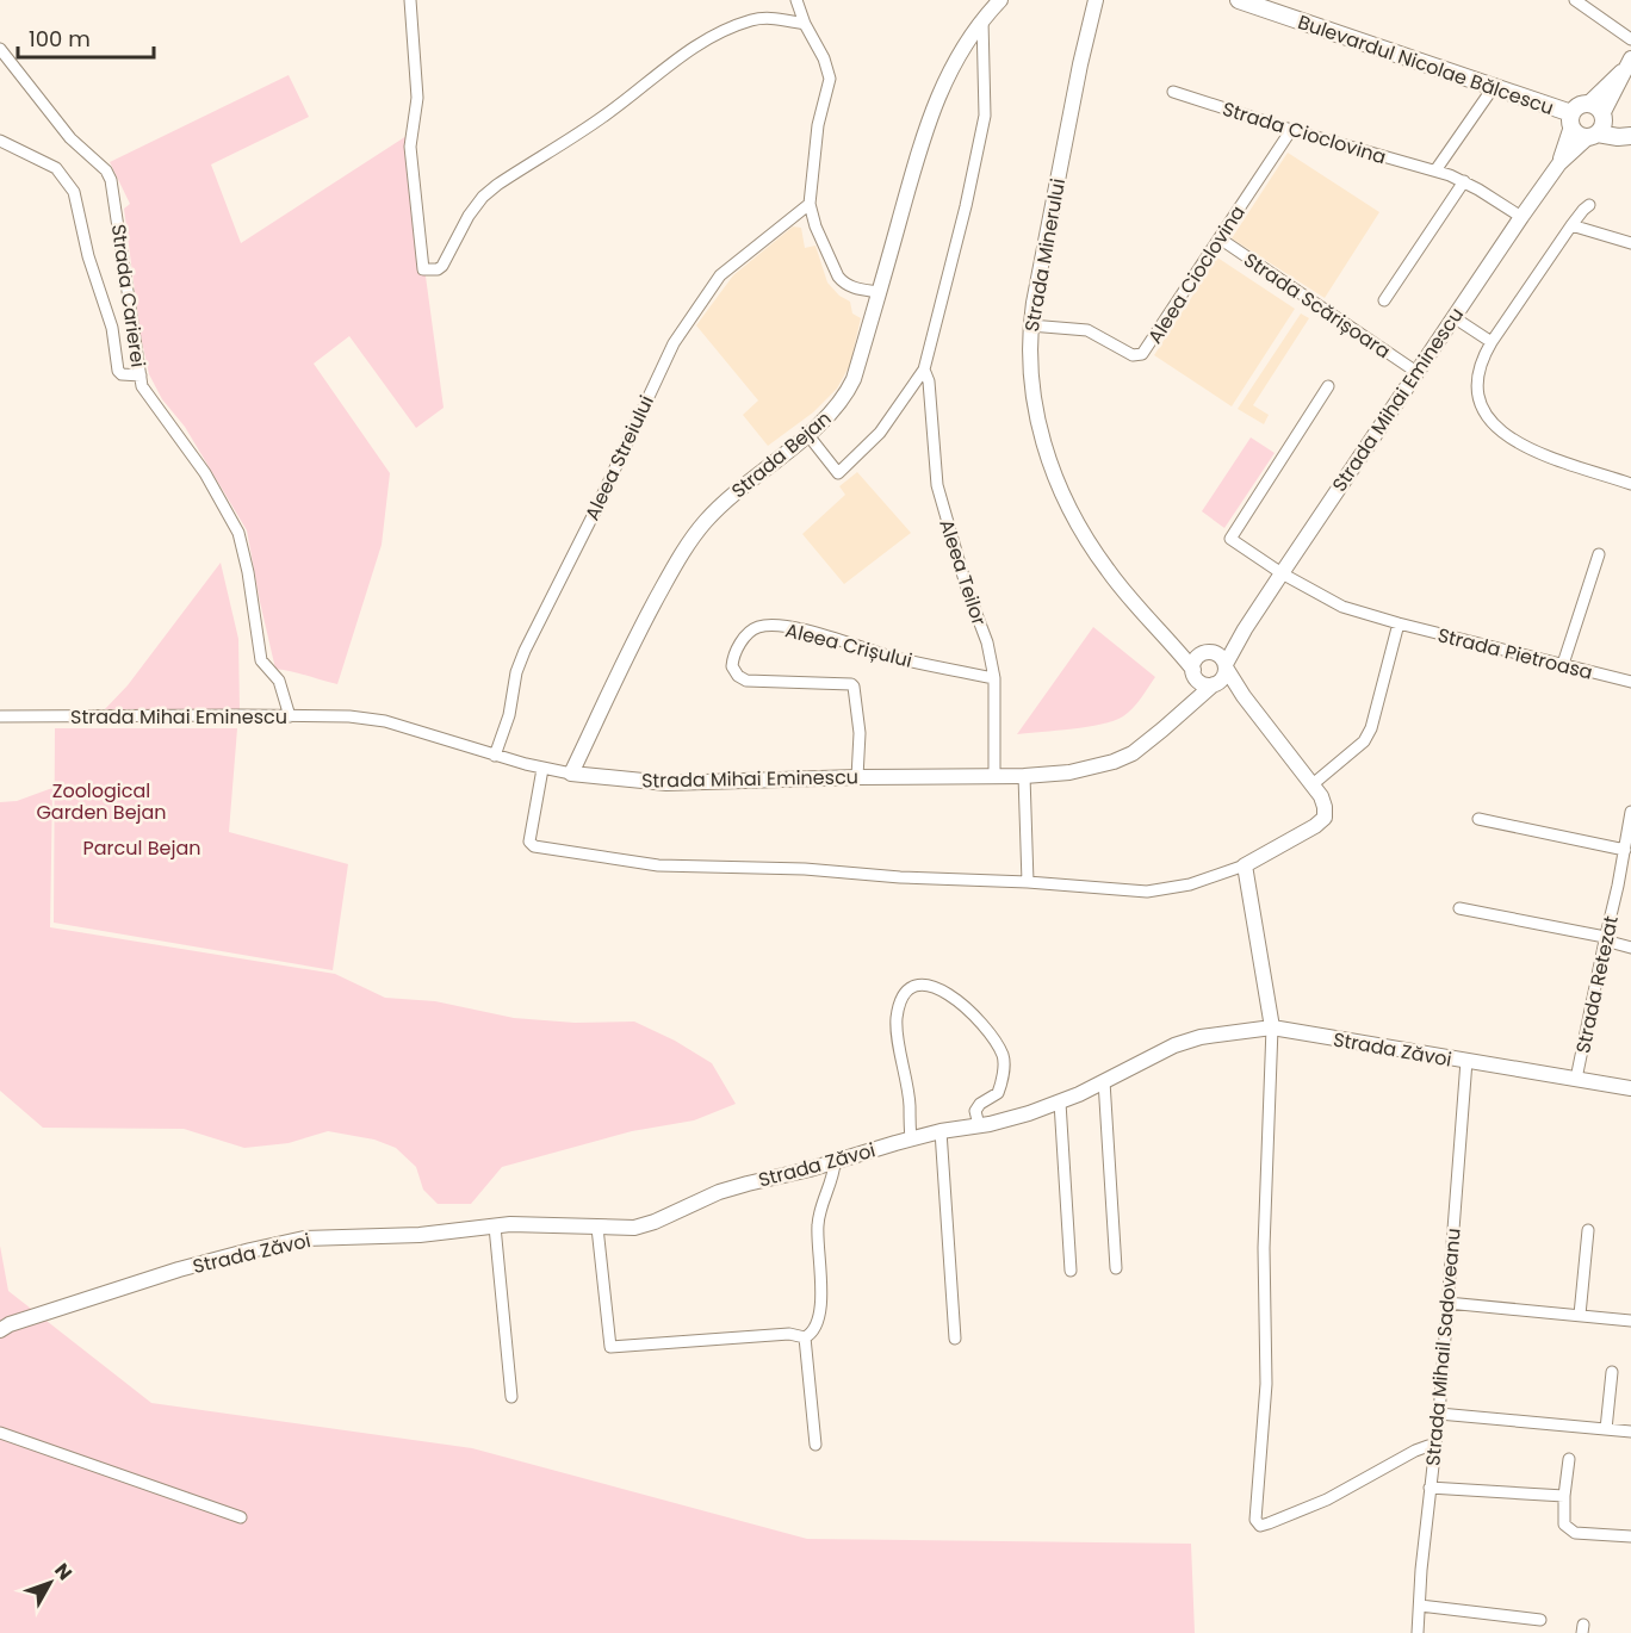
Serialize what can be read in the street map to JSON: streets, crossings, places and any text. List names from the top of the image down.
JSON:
{
  "streets": {
    "main road": ["Bulevardul Nicolae Bălcescu"],
    "street": [
      "Strada Cioclovina",
      "Strada Minerului",
      "Aleea Cioclovina",
      "Strada Carierei",
      "Strada Scărișoara",
      "Strada Mihai Eminescu",
      "Strada Bejan",
      "Aleea Streiului",
      "Aleea Teilor",
      "Aleea Crișului",
      "Strada Pietroasa",
      "Strada Retezat",
      "Strada Zăvoi",
      "Strada Mihail Sadoveanu"
    ]
  },
  "crossings": [
    ["Bulevardul Nicolae Bălcescu", "Strada Mihai Eminescu"],
    ["Strada Cioclovina", "Aleea Cioclovina"],
    ["Strada Cioclovina", "Strada Mihai Eminescu"],
    ["Strada Minerului", "Aleea Cioclovina"],
    ["Strada Minerului", "Strada Mihai Eminescu"],
    ["Aleea Cioclovina", "Strada Scărișoara"],
    ["Strada Carierei", "Strada Mihai Eminescu"],
    ["Strada Scărișoara", "Strada Mihai Eminescu"],
    ["Strada Mihai Eminescu", "Strada Bejan"],
    ["Strada Mihai Eminescu", "Aleea Streiului"],
    ["Strada Mihai Eminescu", "Aleea Teilor"],
    ["Strada Mihai Eminescu", "Aleea Crișului"],
    ["Strada Mihai Eminescu", "Strada Pietroasa"],
    ["Strada Bejan", "Aleea Teilor"],
    ["Aleea Teilor", "Aleea Crișului"],
    ["Strada Retezat", "Strada Zăvoi"],
    ["Strada Zăvoi", "Strada Mihail Sadoveanu"]
  ],
  "parks": ["Zoological Garden Bejan", "Parcul Bejan"],
  "scale_bar": "100 m",
  "north": "top right"
}
